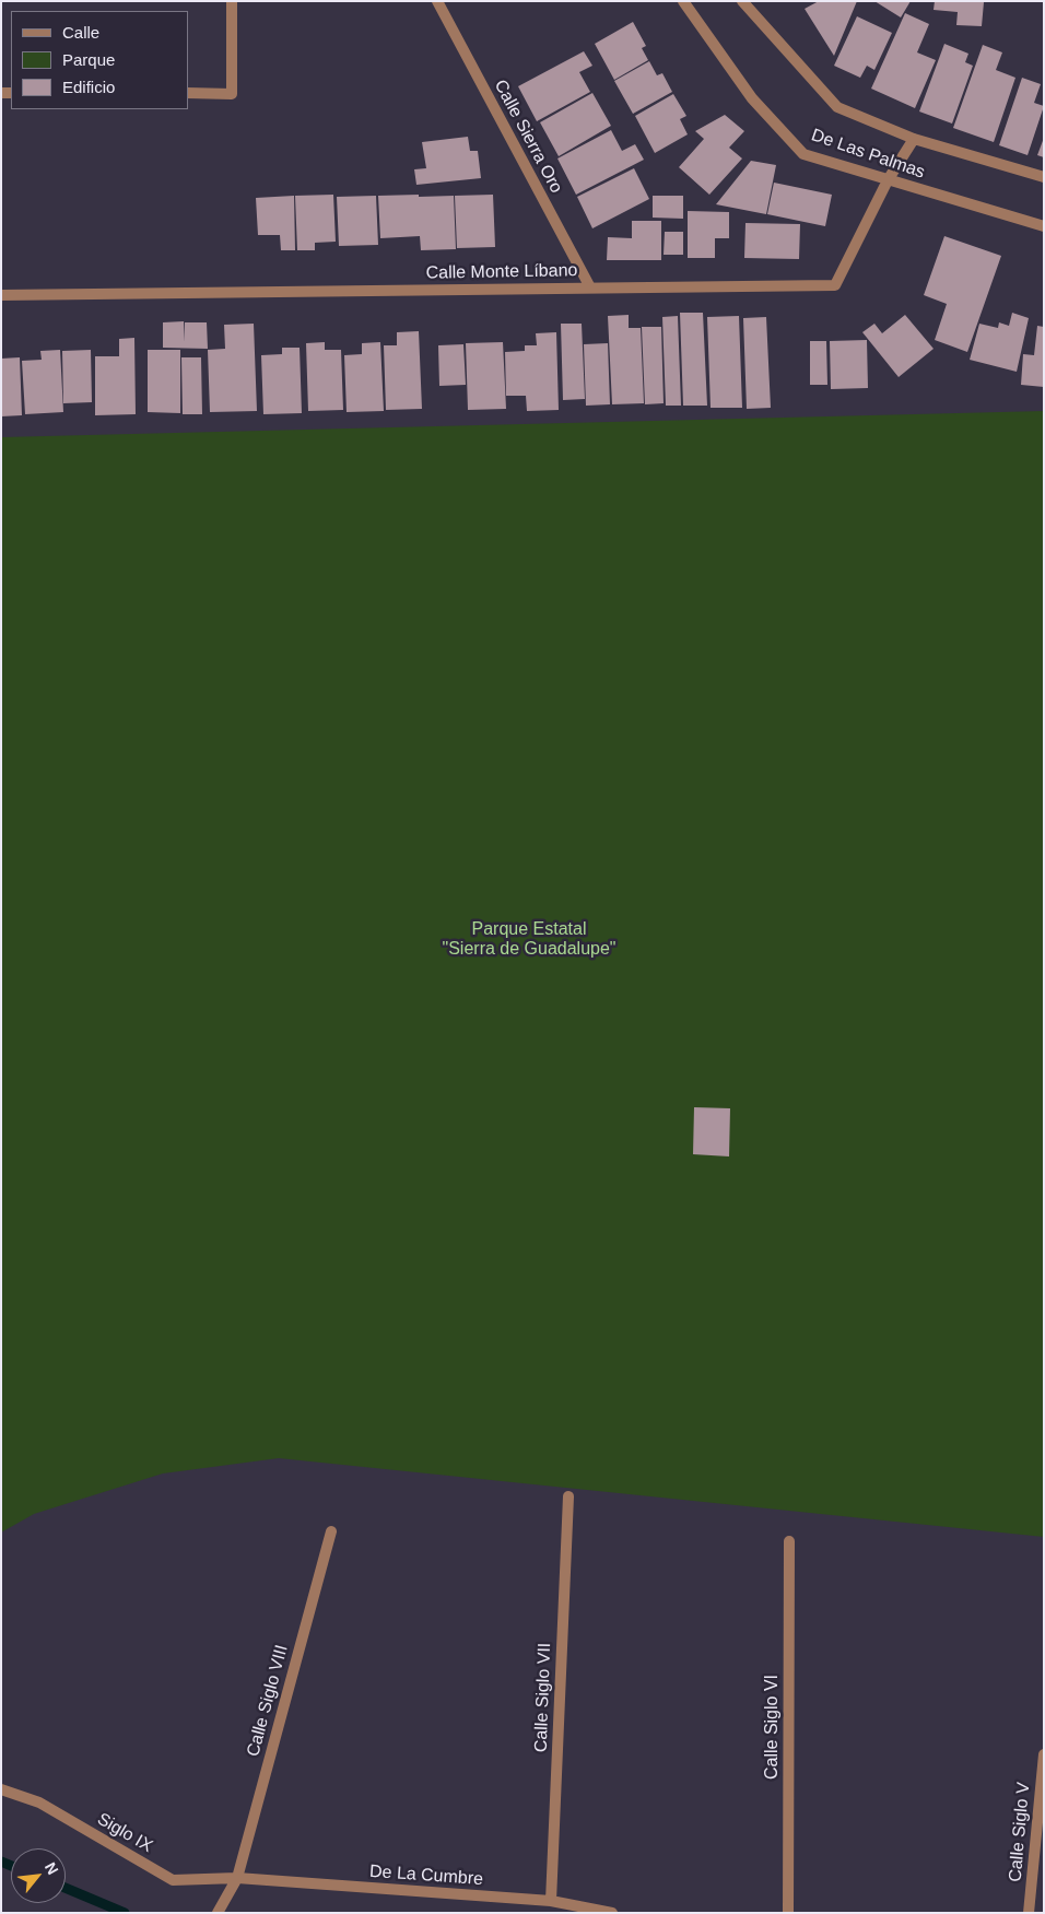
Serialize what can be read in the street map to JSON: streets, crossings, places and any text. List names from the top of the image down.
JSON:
{
  "streets": {
    "street": [
      "Calle Sierra Oro",
      "De Las Palmas",
      "Calle Monte Líbano",
      "Calle Siglo VII",
      "Calle Siglo VIII",
      "Calle Siglo VI",
      "Calle Siglo V",
      "Siglo IX",
      "De La Cumbre"
    ]
  },
  "crossings": [
    ["Calle Sierra Oro", "Calle Monte Líbano"],
    ["De Las Palmas", "Calle Monte Líbano"],
    ["Calle Siglo VII", "De La Cumbre"],
    ["Calle Siglo VIII", "Siglo IX"],
    ["Calle Siglo VIII", "De La Cumbre"],
    ["Siglo IX", "De La Cumbre"]
  ],
  "parks": ["Parque Estatal \"Sierra de Guadalupe\""],
  "legend": ["Calle", "Parque", "Edificio"],
  "north": "top right"
}
